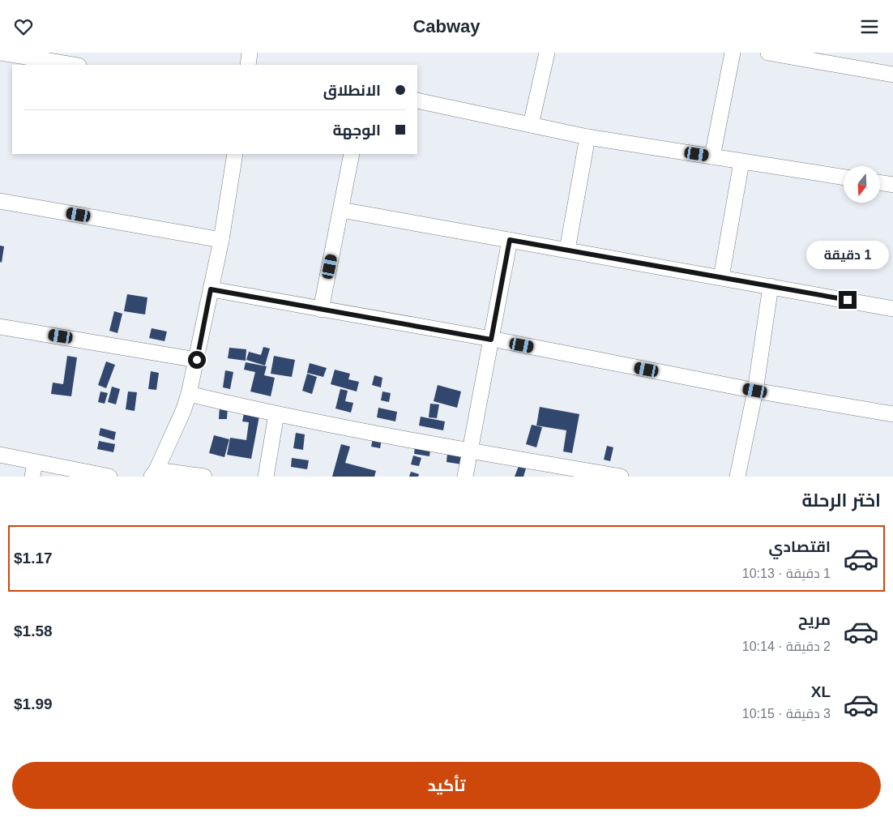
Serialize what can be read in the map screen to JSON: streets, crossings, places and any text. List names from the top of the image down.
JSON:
{
  "north": "bottom",
  "page": {
    "header": "Cabway",
    "banner": ["الانطلاق", "الوجهة"],
    "bubble": "1 دقيقة",
    "heading": "اختر الرحلة",
    "list": [
      {
        "name": "اقتصادي",
        "note": "1 دقيقة · 10:13",
        "value": "$1.17"
      },
      {
        "name": "مريح",
        "note": "2 دقيقة · 10:14",
        "value": "$1.58"
      },
      {
        "name": "XL",
        "note": "3 دقيقة · 10:15",
        "value": "$1.99"
      }
    ],
    "buttons": "تأكيد"
  }
}
